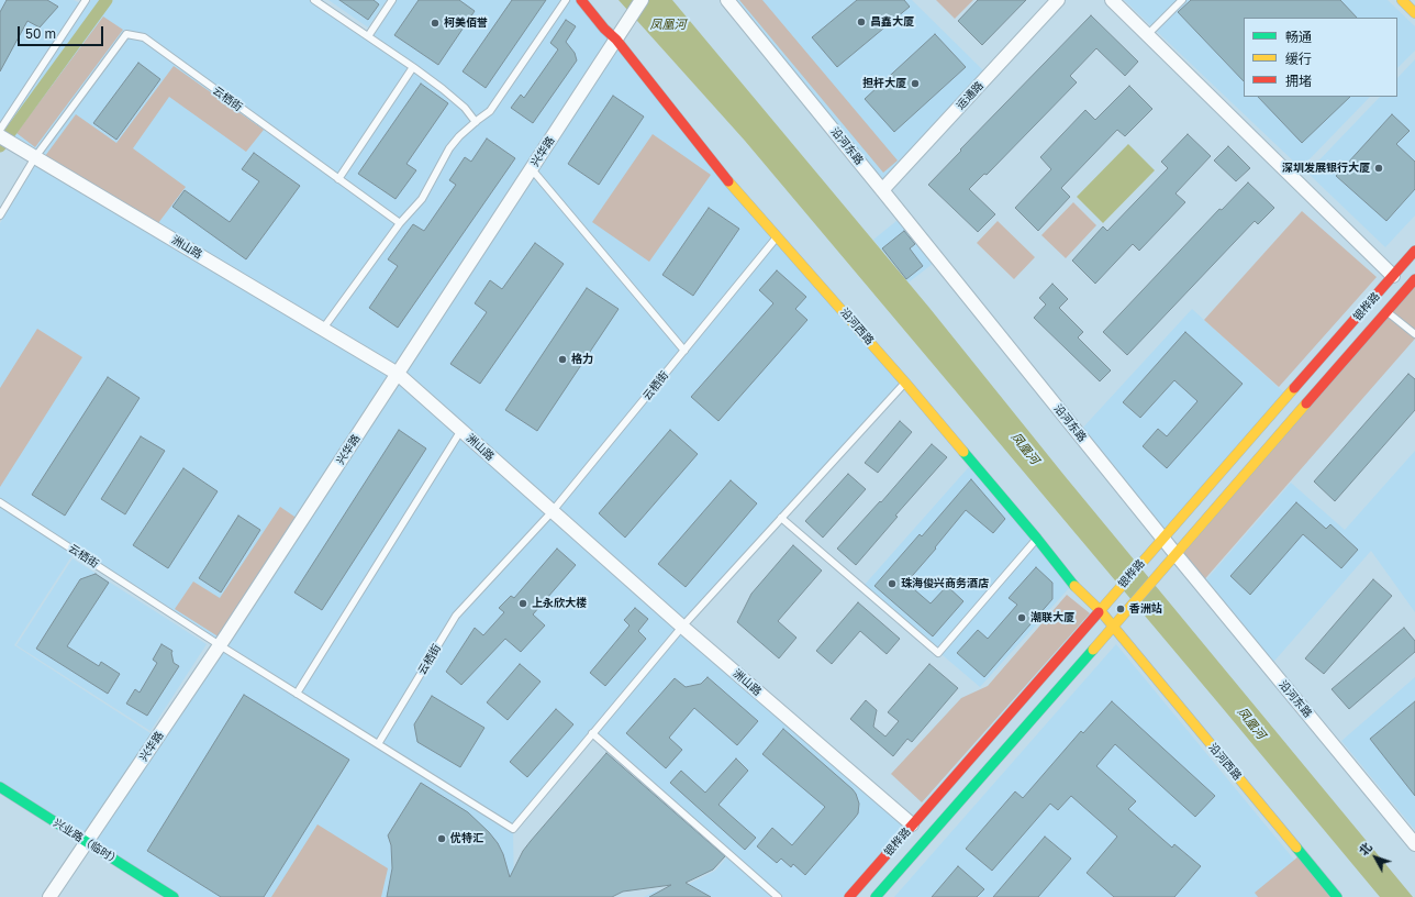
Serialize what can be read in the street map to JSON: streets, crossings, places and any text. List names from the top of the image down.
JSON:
{
  "streets": {
    "main road": ["银桦路", "沿河西路", "兴业路（临时）"],
    "street": [
      "运通路",
      "沿河东路",
      "兴华路",
      "洲山路"
    ],
    "lane": ["云栖街"]
  },
  "crossings": [
    ["运通路", "沿河东路"],
    ["云栖街", "兴华路"],
    ["云栖街", "洲山路"],
    ["云栖街", "沿河西路"],
    ["沿河东路", "银桦路"],
    ["兴华路", "洲山路"],
    ["兴华路", "沿河西路"],
    ["兴华路", "兴业路（临时）"],
    ["洲山路", "银桦路"],
    ["银桦路", "沿河西路"]
  ],
  "water": ["凤凰河"],
  "places": [
    "昌鑫大厦",
    "柯美佰誉",
    "担杆大厦",
    "深圳发展银行大厦",
    "格力",
    "珠海俊兴商务酒店",
    "上永欣大楼",
    "香洲站",
    "潮联大厦",
    "优特汇"
  ],
  "legend": ["畅通", "缓行", "拥堵"],
  "scale_bar": "50 m",
  "north": "top left"
}
